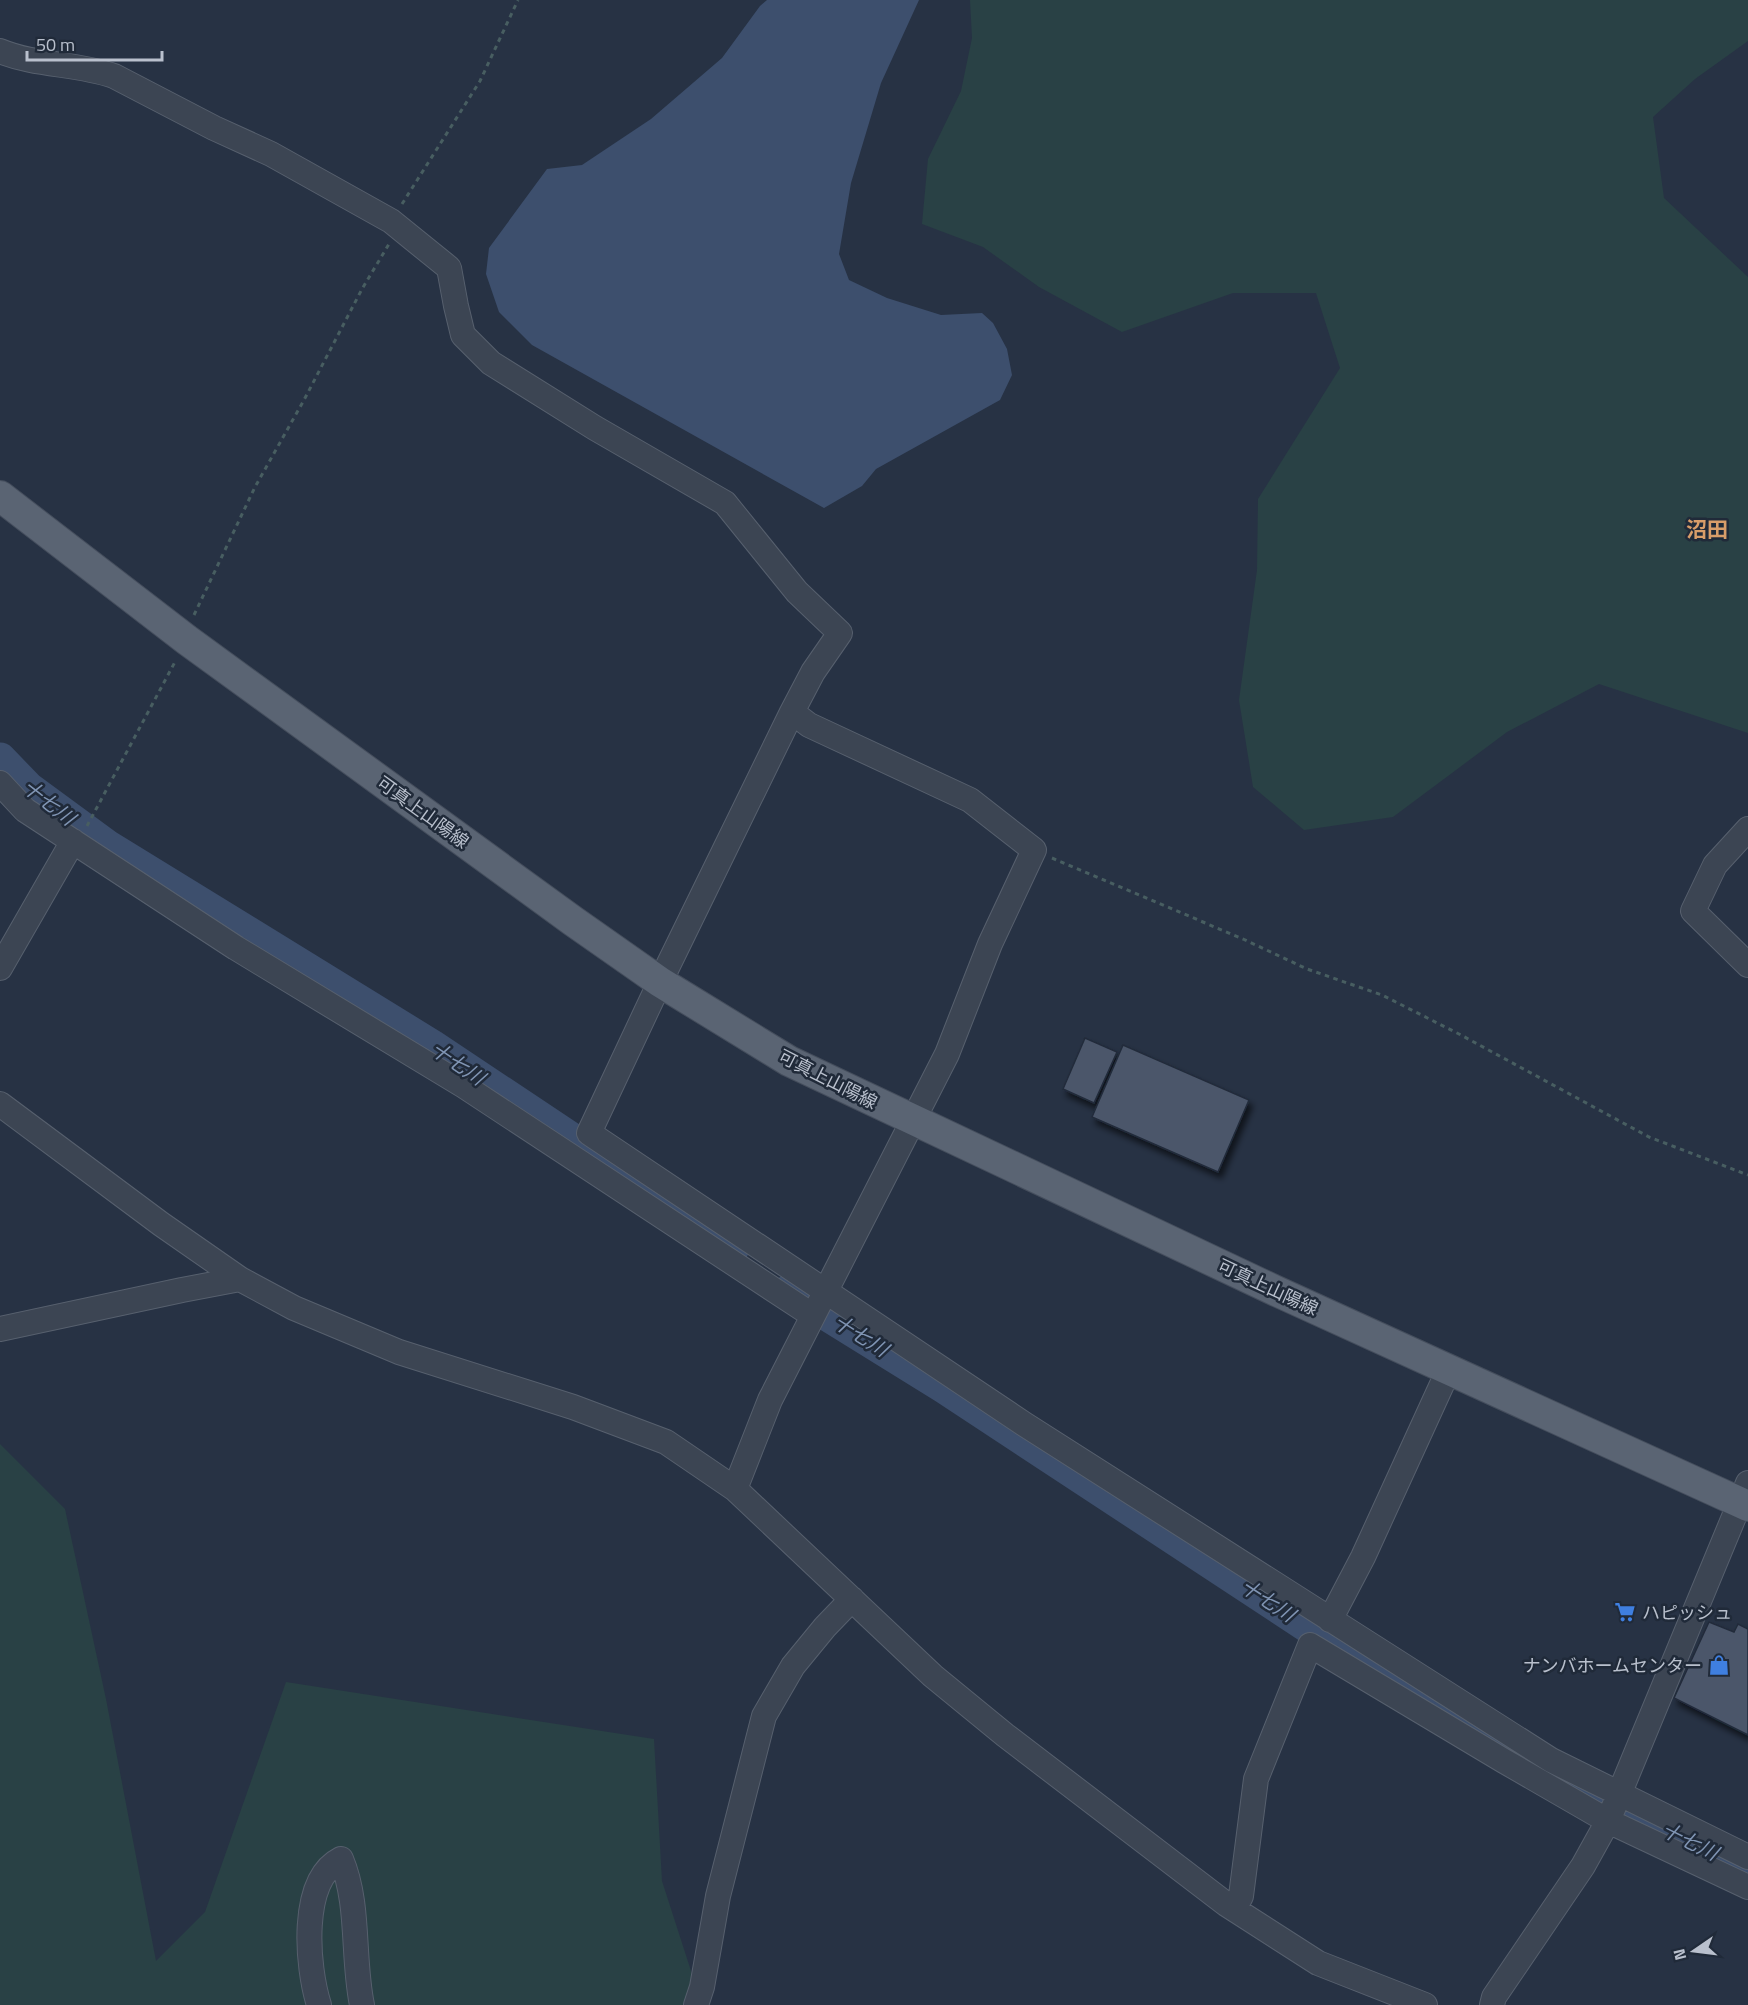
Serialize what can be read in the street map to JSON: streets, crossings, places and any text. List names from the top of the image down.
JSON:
{
  "streets": {
    "main road": ["可真上山陽線"]
  },
  "districts": ["沼田"],
  "water": ["十七川"],
  "places": {
    "supermarket": ["ハピッシュ"],
    "shop": ["ナンバホームセンター"]
  },
  "scale_bar": "50 m",
  "north": "left"
}
